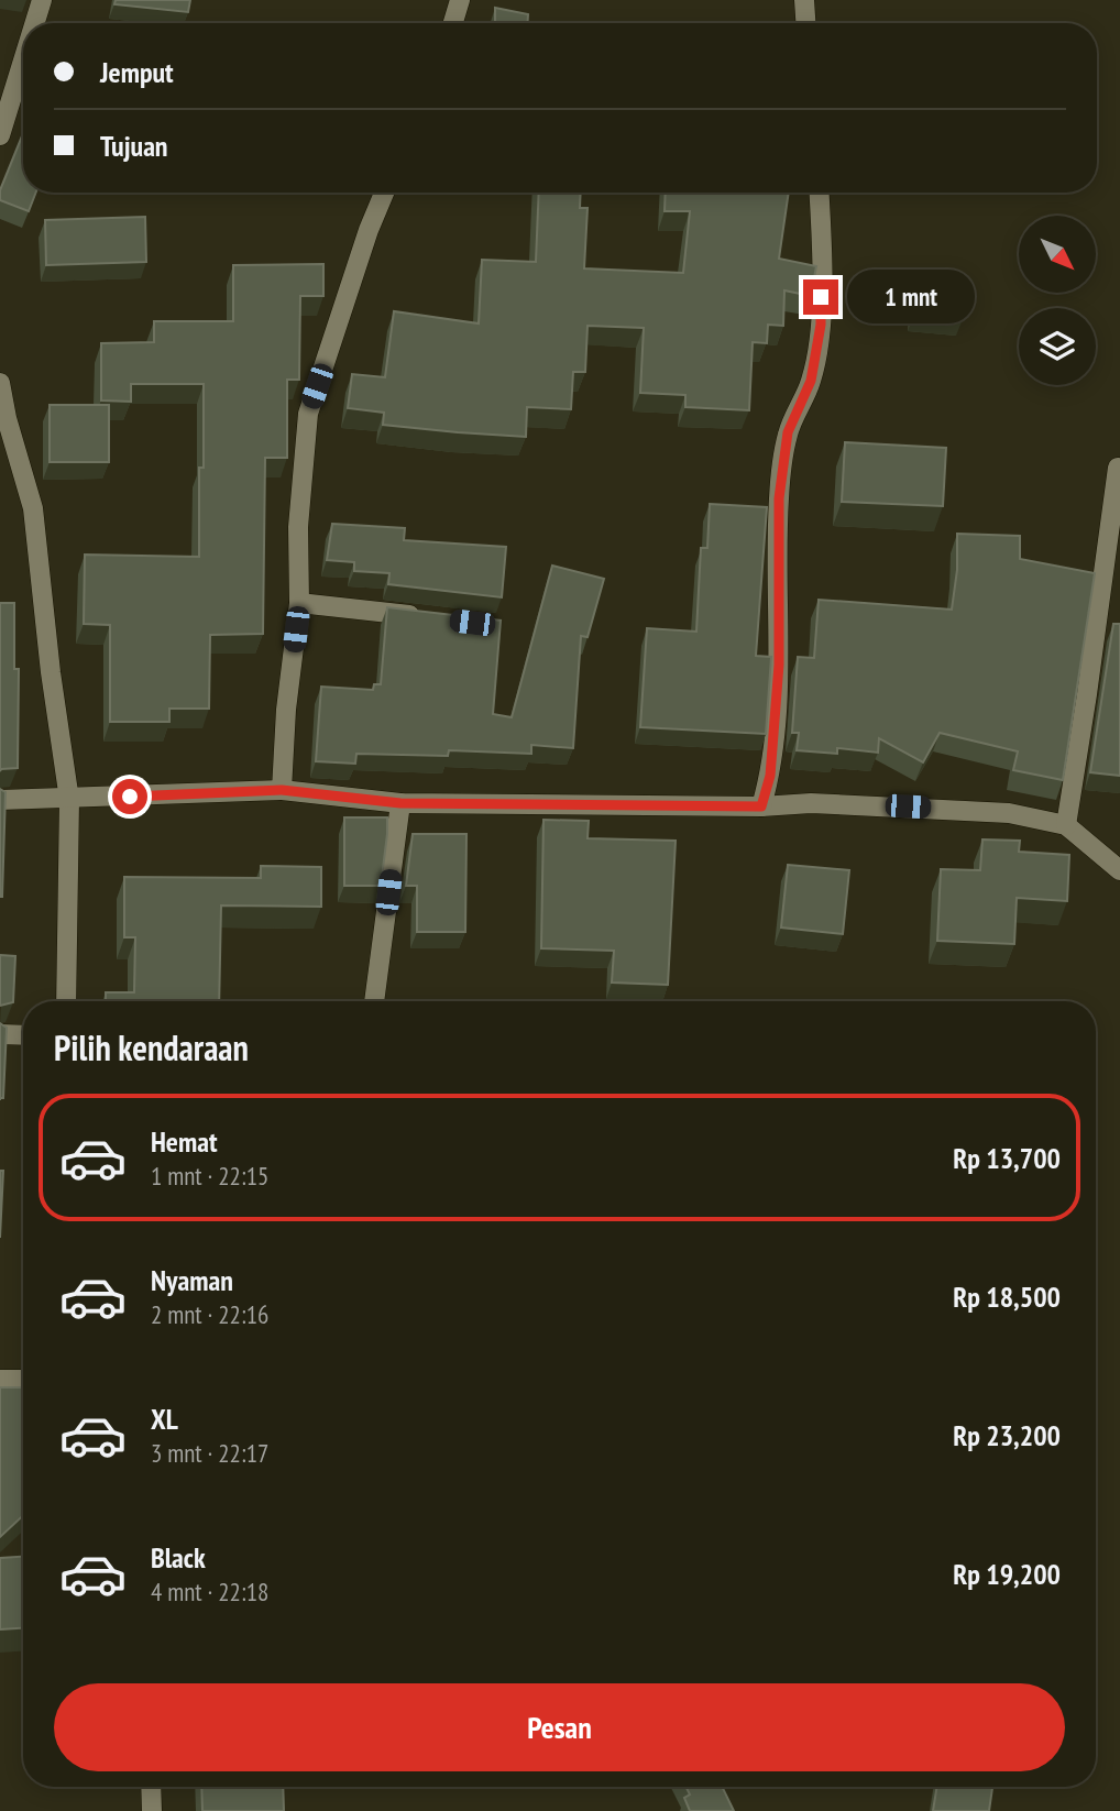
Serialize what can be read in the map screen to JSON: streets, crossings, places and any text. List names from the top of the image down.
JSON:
{
  "north": "bottom right",
  "page": {
    "banner": ["Jemput", "Tujuan"],
    "bubble": "1 mnt",
    "heading": "Pilih kendaraan",
    "list": [
      {
        "name": "Hemat",
        "note": "1 mnt · 22:15",
        "value": "Rp 13,700"
      },
      {
        "name": "Nyaman",
        "note": "2 mnt · 22:16",
        "value": "Rp 18,500"
      },
      {
        "name": "XL",
        "note": "3 mnt · 22:17",
        "value": "Rp 23,200"
      },
      {
        "name": "Black",
        "note": "4 mnt · 22:18",
        "value": "Rp 19,200"
      }
    ],
    "buttons": "Pesan"
  }
}
